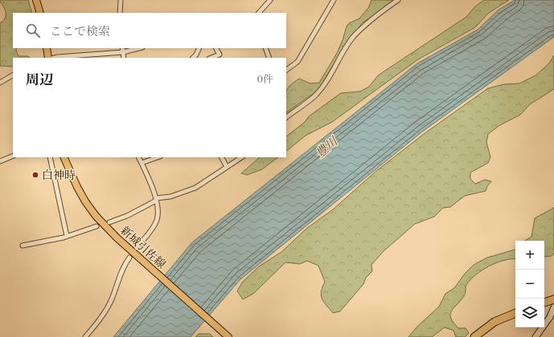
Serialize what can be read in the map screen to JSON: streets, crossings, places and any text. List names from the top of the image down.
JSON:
{
  "streets": {
    "main road": ["新城引佐線"]
  },
  "water": ["豊川"],
  "places": ["白神時"],
  "page": {
    "search": "ここで検索",
    "heading": ["周辺", "0件"],
    "map_buttons": ["+", "−"]
  }
}
